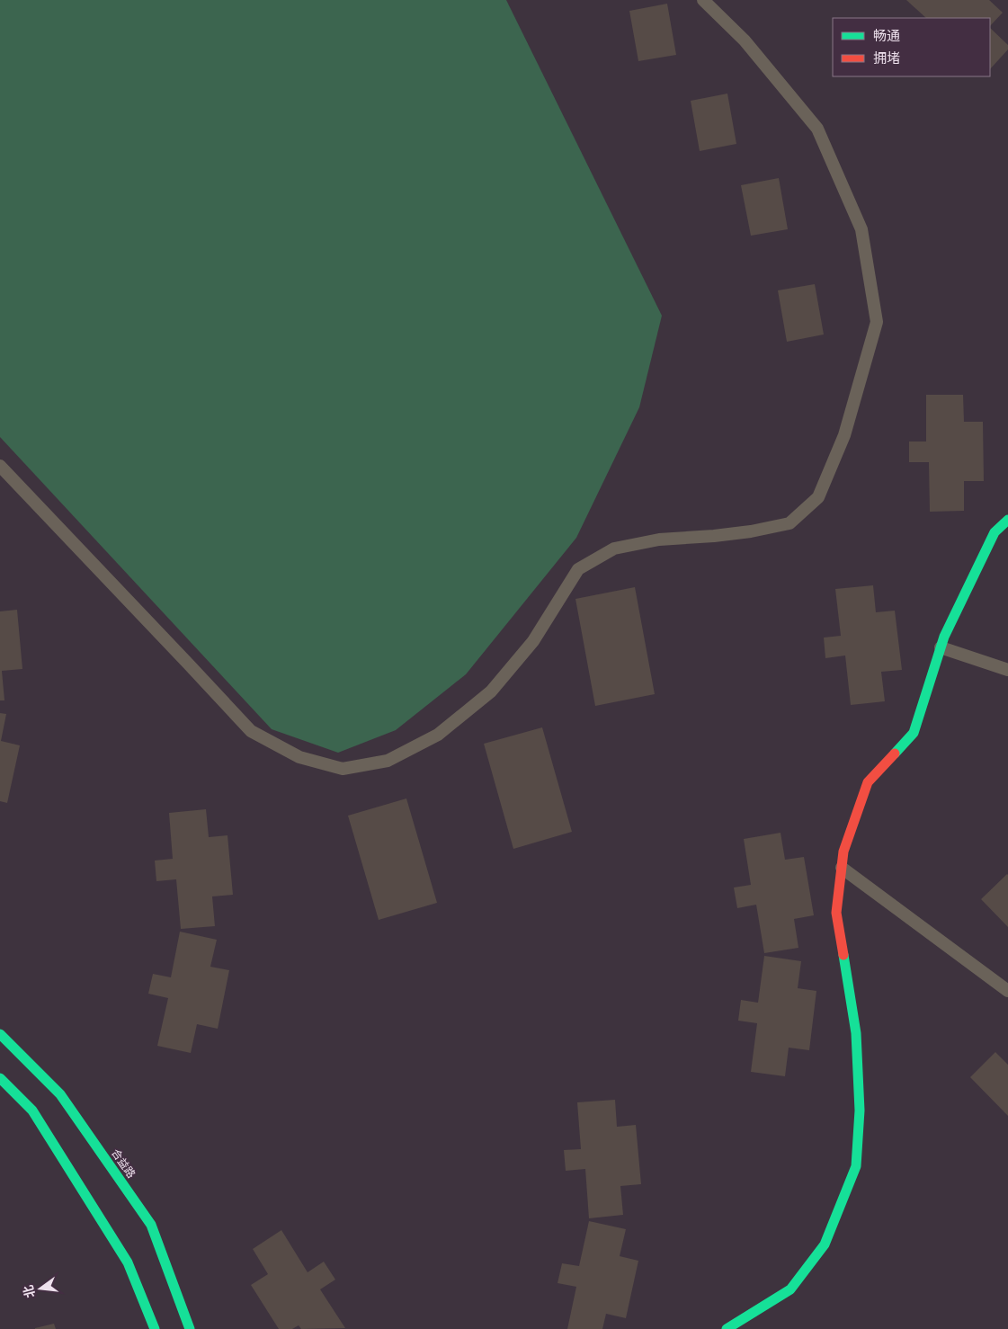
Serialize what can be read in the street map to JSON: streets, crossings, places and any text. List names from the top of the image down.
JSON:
{
  "streets": {
    "street": ["合益路"]
  },
  "legend": ["畅通", "拥堵"],
  "north": "left"
}
